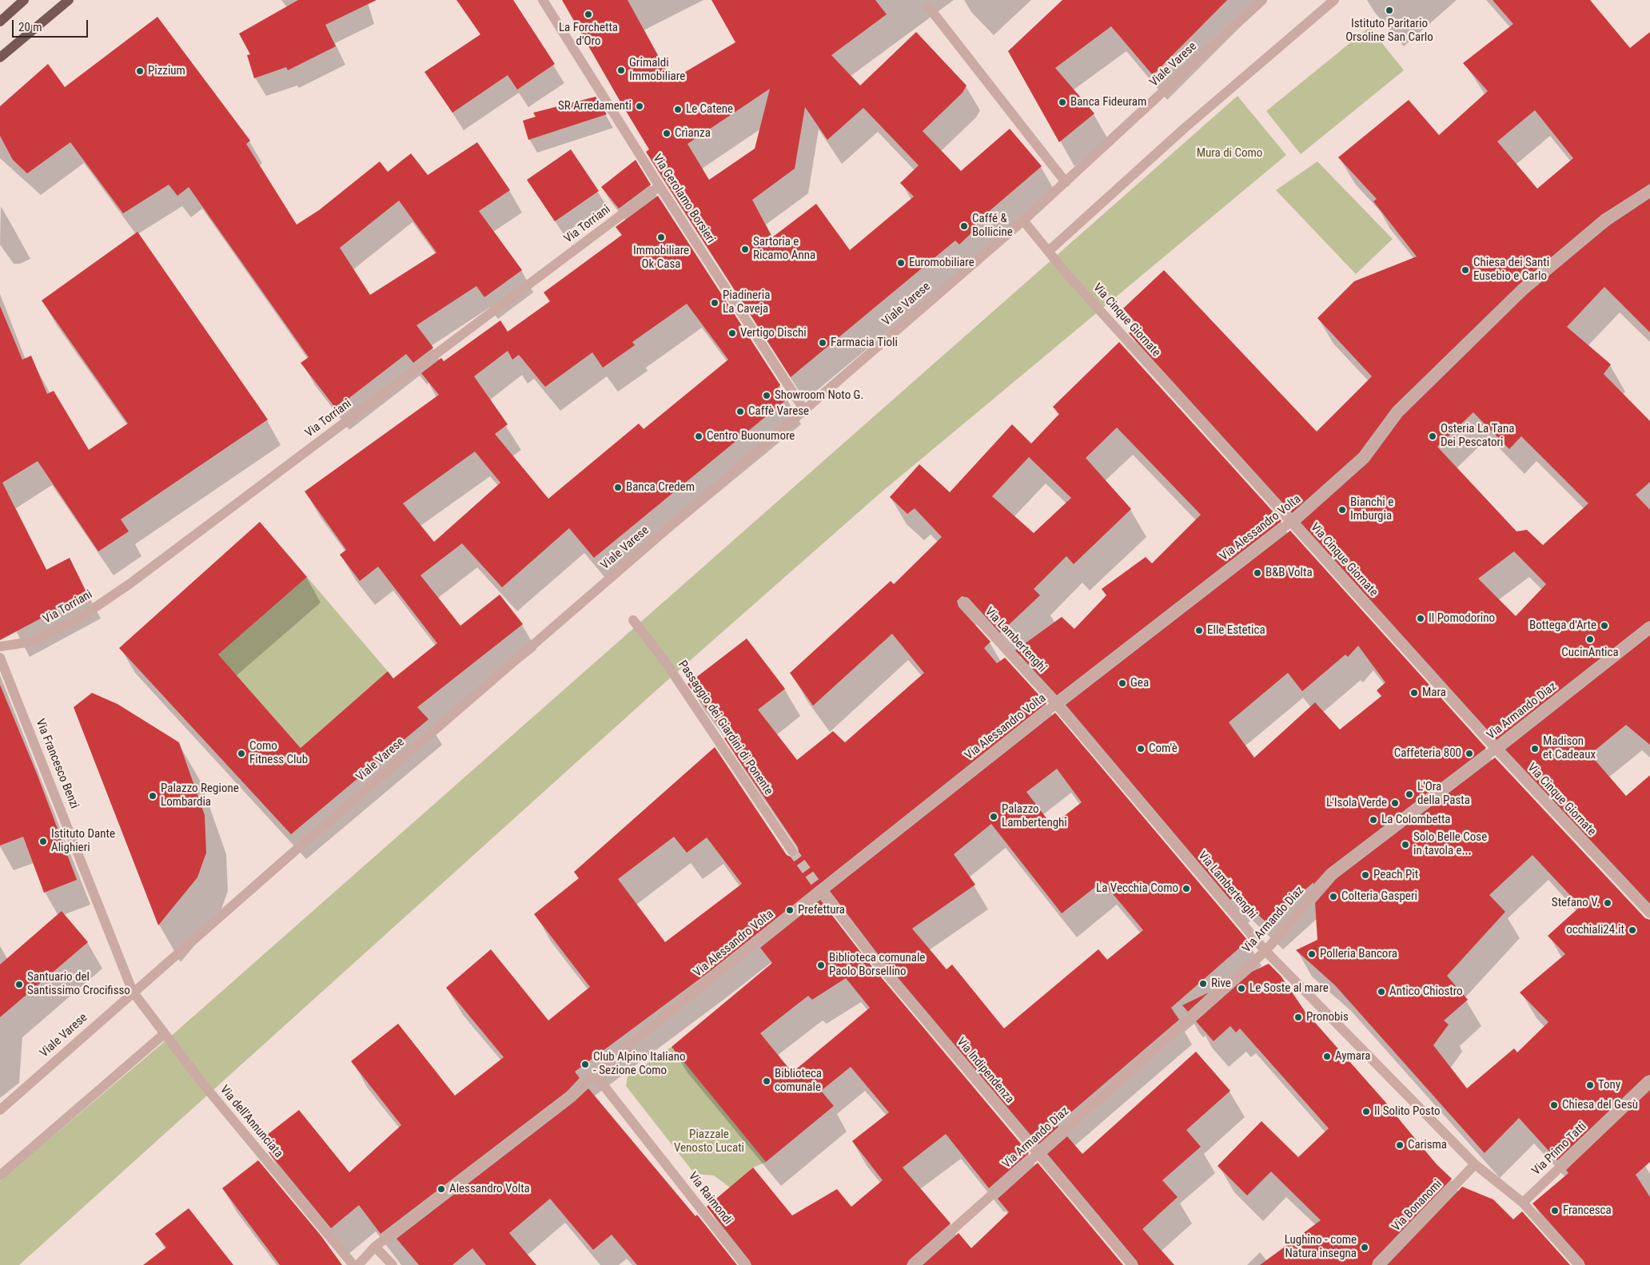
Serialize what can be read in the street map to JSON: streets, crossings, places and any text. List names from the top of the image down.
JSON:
{
  "streets": {
    "street": [
      "Viale Varese",
      "Via Gerolamo Borsieri",
      "Via Torriani",
      "Via Cinque Giornate",
      "Via Alessandro Volta",
      "Via Lambertenghi",
      "Via Armando Diaz",
      "Passaggio dei Giardini di Ponente",
      "Via Francesco Benzi",
      "Via Indipendenza",
      "Via dell'Annunciata",
      "Via Primo Tatti",
      "Via Raimondi",
      "Via Bonanomi"
    ]
  },
  "crossings": [
    ["Viale Varese", "Via Gerolamo Borsieri"],
    ["Viale Varese", "Via Cinque Giornate"],
    ["Viale Varese", "Via Francesco Benzi"],
    ["Viale Varese", "Via dell'Annunciata"],
    ["Via Gerolamo Borsieri", "Via Torriani"],
    ["Via Cinque Giornate", "Via Alessandro Volta"],
    ["Via Cinque Giornate", "Via Armando Diaz"],
    ["Via Alessandro Volta", "Via Lambertenghi"],
    ["Via Alessandro Volta", "Via Indipendenza"],
    ["Via Alessandro Volta", "Via Raimondi"],
    ["Via Lambertenghi", "Via Armando Diaz"],
    ["Via Lambertenghi", "Via Primo Tatti"],
    ["Via Lambertenghi", "Via Bonanomi"],
    ["Via Armando Diaz", "Via Indipendenza"],
    ["Via Francesco Benzi", "Via dell'Annunciata"]
  ],
  "parks": ["Mura di Como", "Piazzale Venosto Lucati"],
  "places": [
    "Istituto Paritario Orsoline San Carlo",
    "La Forchetta d'Oro",
    "Grimaldi Immobiliare",
    "Pizzium",
    "Banca Fideuram",
    "SR Arredamenti",
    "Le Catene",
    "Crìanza",
    "Caffé & Bollicine",
    "Immobiliare Ok Casa",
    "Sartoria e Ricamo Anna",
    "Euromobiliare",
    "Chiesa dei Santi Eusebio e Carlo",
    "Piadineria La Caveja",
    "Vertigo Dischi",
    "Farmacia Tioli",
    "Showroom Noto G.",
    "Caffè Varese",
    "Centro Buonumore",
    "Osteria La Tana Dei Pescatori",
    "Banca Credem",
    "Bianchi e Imburgia",
    "B&B Volta",
    "Il Pomodorino",
    "Bottega d'Arte",
    "Elle Estetica",
    "CucinAntica",
    "Gea",
    "Mara",
    "Com'è",
    "Madison et Cadeaux",
    "Como Fitness Club",
    "Caffeteria 800",
    "L'Ora della Pasta",
    "Palazzo Regione Lombardia",
    "L'Isola Verde",
    "Palazzo Lambertenghi",
    "La Colombetta",
    "Istituto Dante Alighieri",
    "Solo Belle Cose in tavola e...",
    "Peach Pit",
    "La Vecchia Como",
    "Colteria Gasperi",
    "Stefano V.",
    "Prefettura",
    "occhiali24.it",
    "Polleria Bancora",
    "Biblioteca comunale Paolo Borsellino",
    "Rive",
    "Santuario del Santissimo Crocifisso",
    "Le Soste al mare",
    "Antico Chiostro",
    "Pronobis",
    "Aymara",
    "Club Alpino Italiano - Sezione Como",
    "Biblioteca comunale",
    "Tony",
    "Chiesa del Gesù",
    "Il Solito Posto",
    "Carisma",
    "Alessandro Volta",
    "Francesca",
    "Lughino - come Natura insegna"
  ],
  "scale_bar": "20 m"
}
